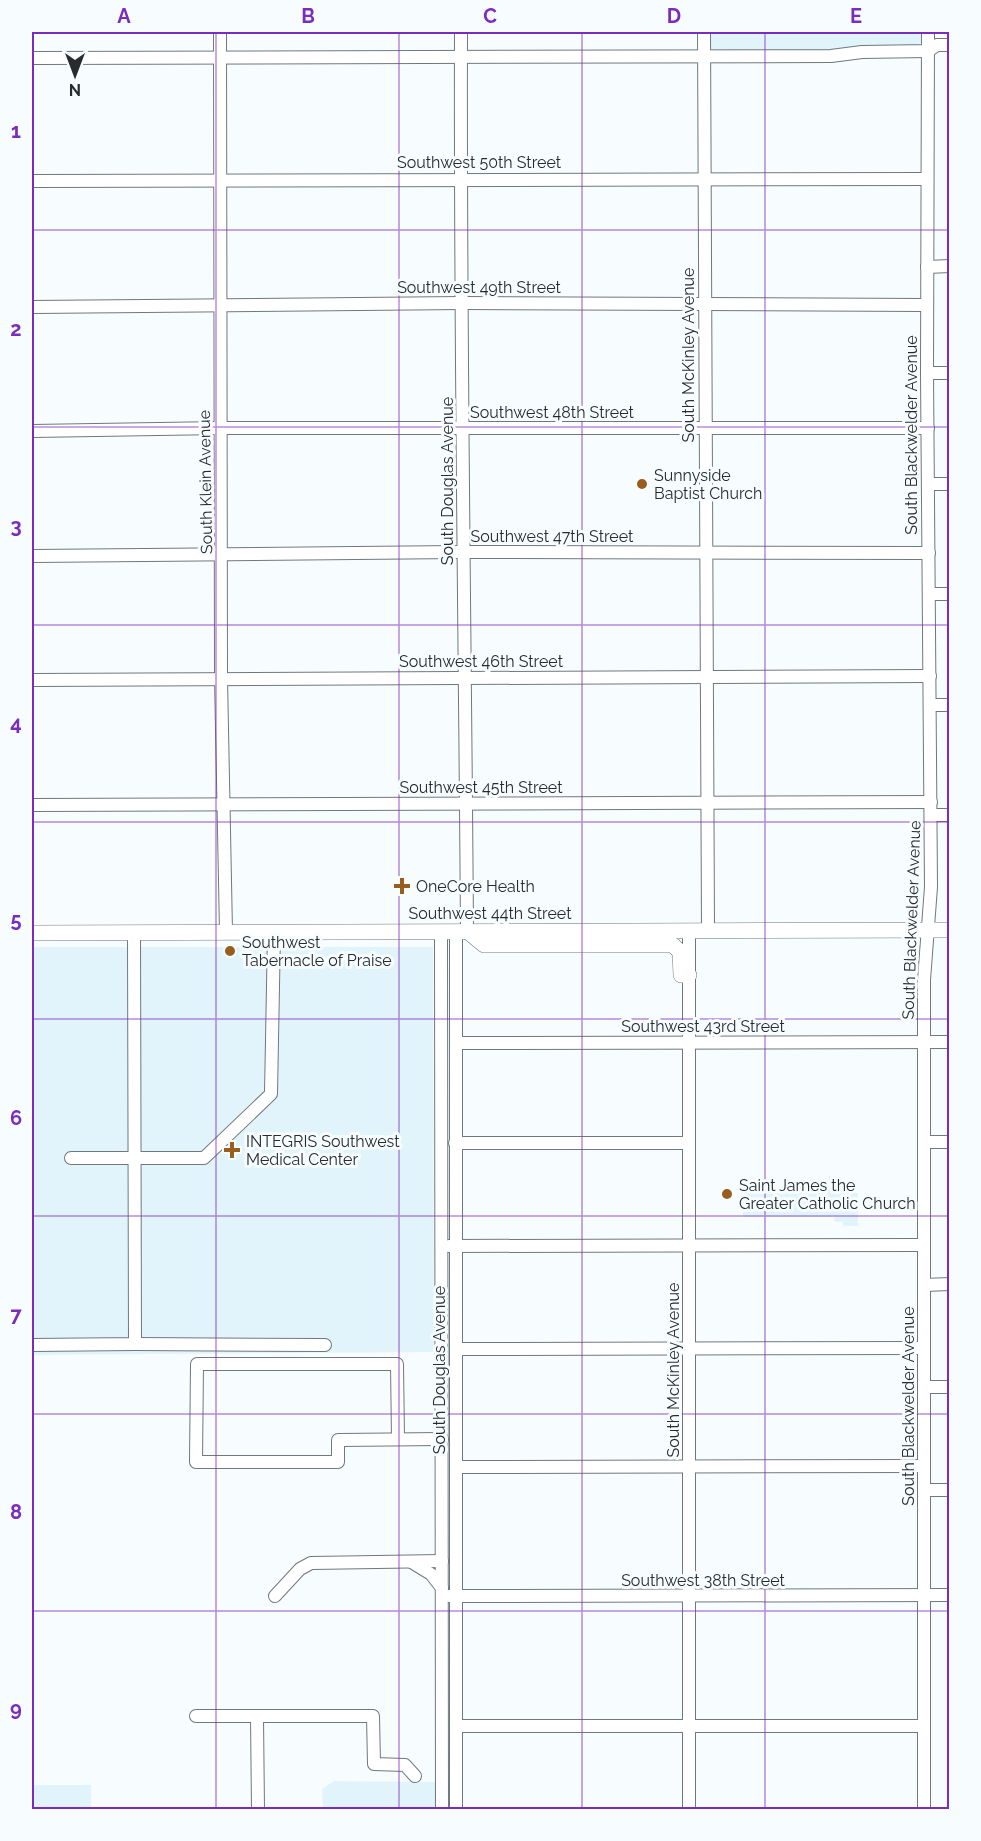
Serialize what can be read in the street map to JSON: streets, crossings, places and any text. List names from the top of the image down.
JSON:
{
  "streets": {
    "main road": ["Southwest 44th Street"],
    "street": [
      "Southwest 50th Street",
      "Southwest 49th Street",
      "South McKinley Avenue",
      "Southwest 48th Street",
      "South Blackwelder Avenue",
      "South Douglas Avenue",
      "South Klein Avenue",
      "Southwest 47th Street",
      "Southwest 46th Street",
      "Southwest 45th Street",
      "Southwest 43rd Street",
      "Southwest 38th Street"
    ]
  },
  "crossings": [
    ["Southwest 50th Street", "South McKinley Avenue"],
    ["Southwest 50th Street", "South Blackwelder Avenue"],
    ["Southwest 50th Street", "South Douglas Avenue"],
    ["Southwest 50th Street", "South Klein Avenue"],
    ["Southwest 49th Street", "South McKinley Avenue"],
    ["Southwest 49th Street", "South Blackwelder Avenue"],
    ["Southwest 49th Street", "South Douglas Avenue"],
    ["Southwest 49th Street", "South Klein Avenue"],
    ["South McKinley Avenue", "Southwest 48th Street"],
    ["South McKinley Avenue", "Southwest 47th Street"],
    ["South McKinley Avenue", "Southwest 46th Street"],
    ["South McKinley Avenue", "Southwest 45th Street"],
    ["South McKinley Avenue", "Southwest 44th Street"],
    ["South McKinley Avenue", "Southwest 43rd Street"],
    ["South McKinley Avenue", "Southwest 38th Street"],
    ["Southwest 48th Street", "South Blackwelder Avenue"],
    ["Southwest 48th Street", "South Douglas Avenue"],
    ["Southwest 48th Street", "South Klein Avenue"],
    ["South Blackwelder Avenue", "Southwest 47th Street"],
    ["South Blackwelder Avenue", "Southwest 46th Street"],
    ["South Blackwelder Avenue", "Southwest 45th Street"],
    ["South Blackwelder Avenue", "Southwest 44th Street"],
    ["South Blackwelder Avenue", "Southwest 43rd Street"],
    ["South Blackwelder Avenue", "Southwest 38th Street"],
    ["South Douglas Avenue", "Southwest 47th Street"],
    ["South Douglas Avenue", "Southwest 46th Street"],
    ["South Douglas Avenue", "Southwest 45th Street"],
    ["South Douglas Avenue", "Southwest 44th Street"],
    ["South Douglas Avenue", "Southwest 43rd Street"],
    ["South Douglas Avenue", "Southwest 38th Street"],
    ["South Klein Avenue", "Southwest 47th Street"],
    ["South Klein Avenue", "Southwest 46th Street"],
    ["South Klein Avenue", "Southwest 45th Street"],
    ["South Klein Avenue", "Southwest 44th Street"]
  ],
  "places": {
    "other": ["Sunnyside Baptist Church", "Southwest Tabernacle of Praise", "Saint James the Greater Catholic Church"],
    "health": ["OneCore Health", "INTEGRIS Southwest Medical Center"]
  },
  "north": "bottom",
  "grid": {
    "columns": [
      "A",
      "B",
      "C",
      "D",
      "E"
    ],
    "rows": [
      "1",
      "2",
      "3",
      "4",
      "5",
      "6",
      "7",
      "8",
      "9"
    ]
  }
}
